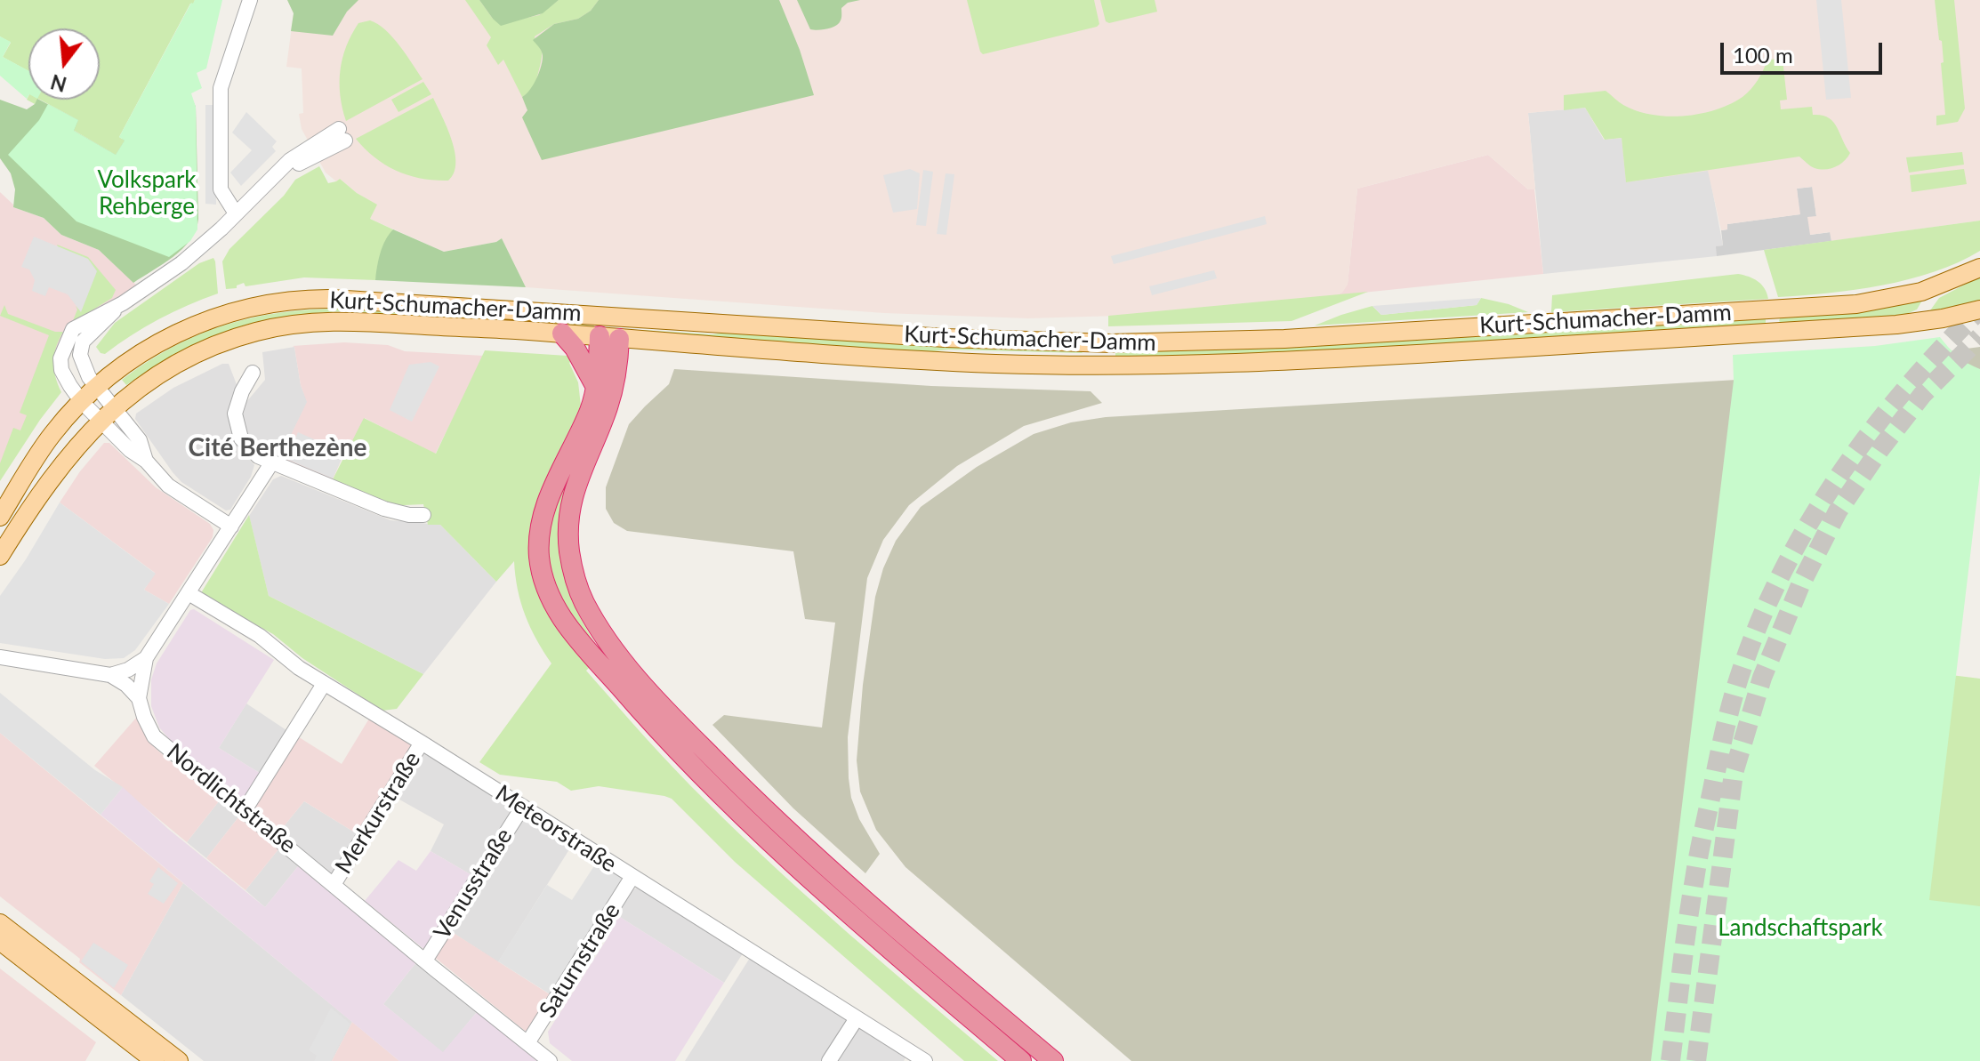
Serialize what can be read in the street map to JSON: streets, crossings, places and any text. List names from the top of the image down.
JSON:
{
  "streets": {
    "main road": ["Kurt-Schumacher-Damm"],
    "street": [
      "Nordlichtstraße",
      "Merkurstraße",
      "Meteorstraße",
      "Venusstraße",
      "Saturnstraße"
    ]
  },
  "crossings": [
    ["Nordlichtstraße", "Merkurstraße"],
    ["Nordlichtstraße", "Venusstraße"],
    ["Nordlichtstraße", "Saturnstraße"],
    ["Merkurstraße", "Meteorstraße"],
    ["Meteorstraße", "Venusstraße"],
    ["Meteorstraße", "Saturnstraße"]
  ],
  "districts": ["Cité Berthezène"],
  "parks": ["Volkspark Rehberge", "Landschaftspark"],
  "scale_bar": "100 m",
  "north": "bottom"
}
